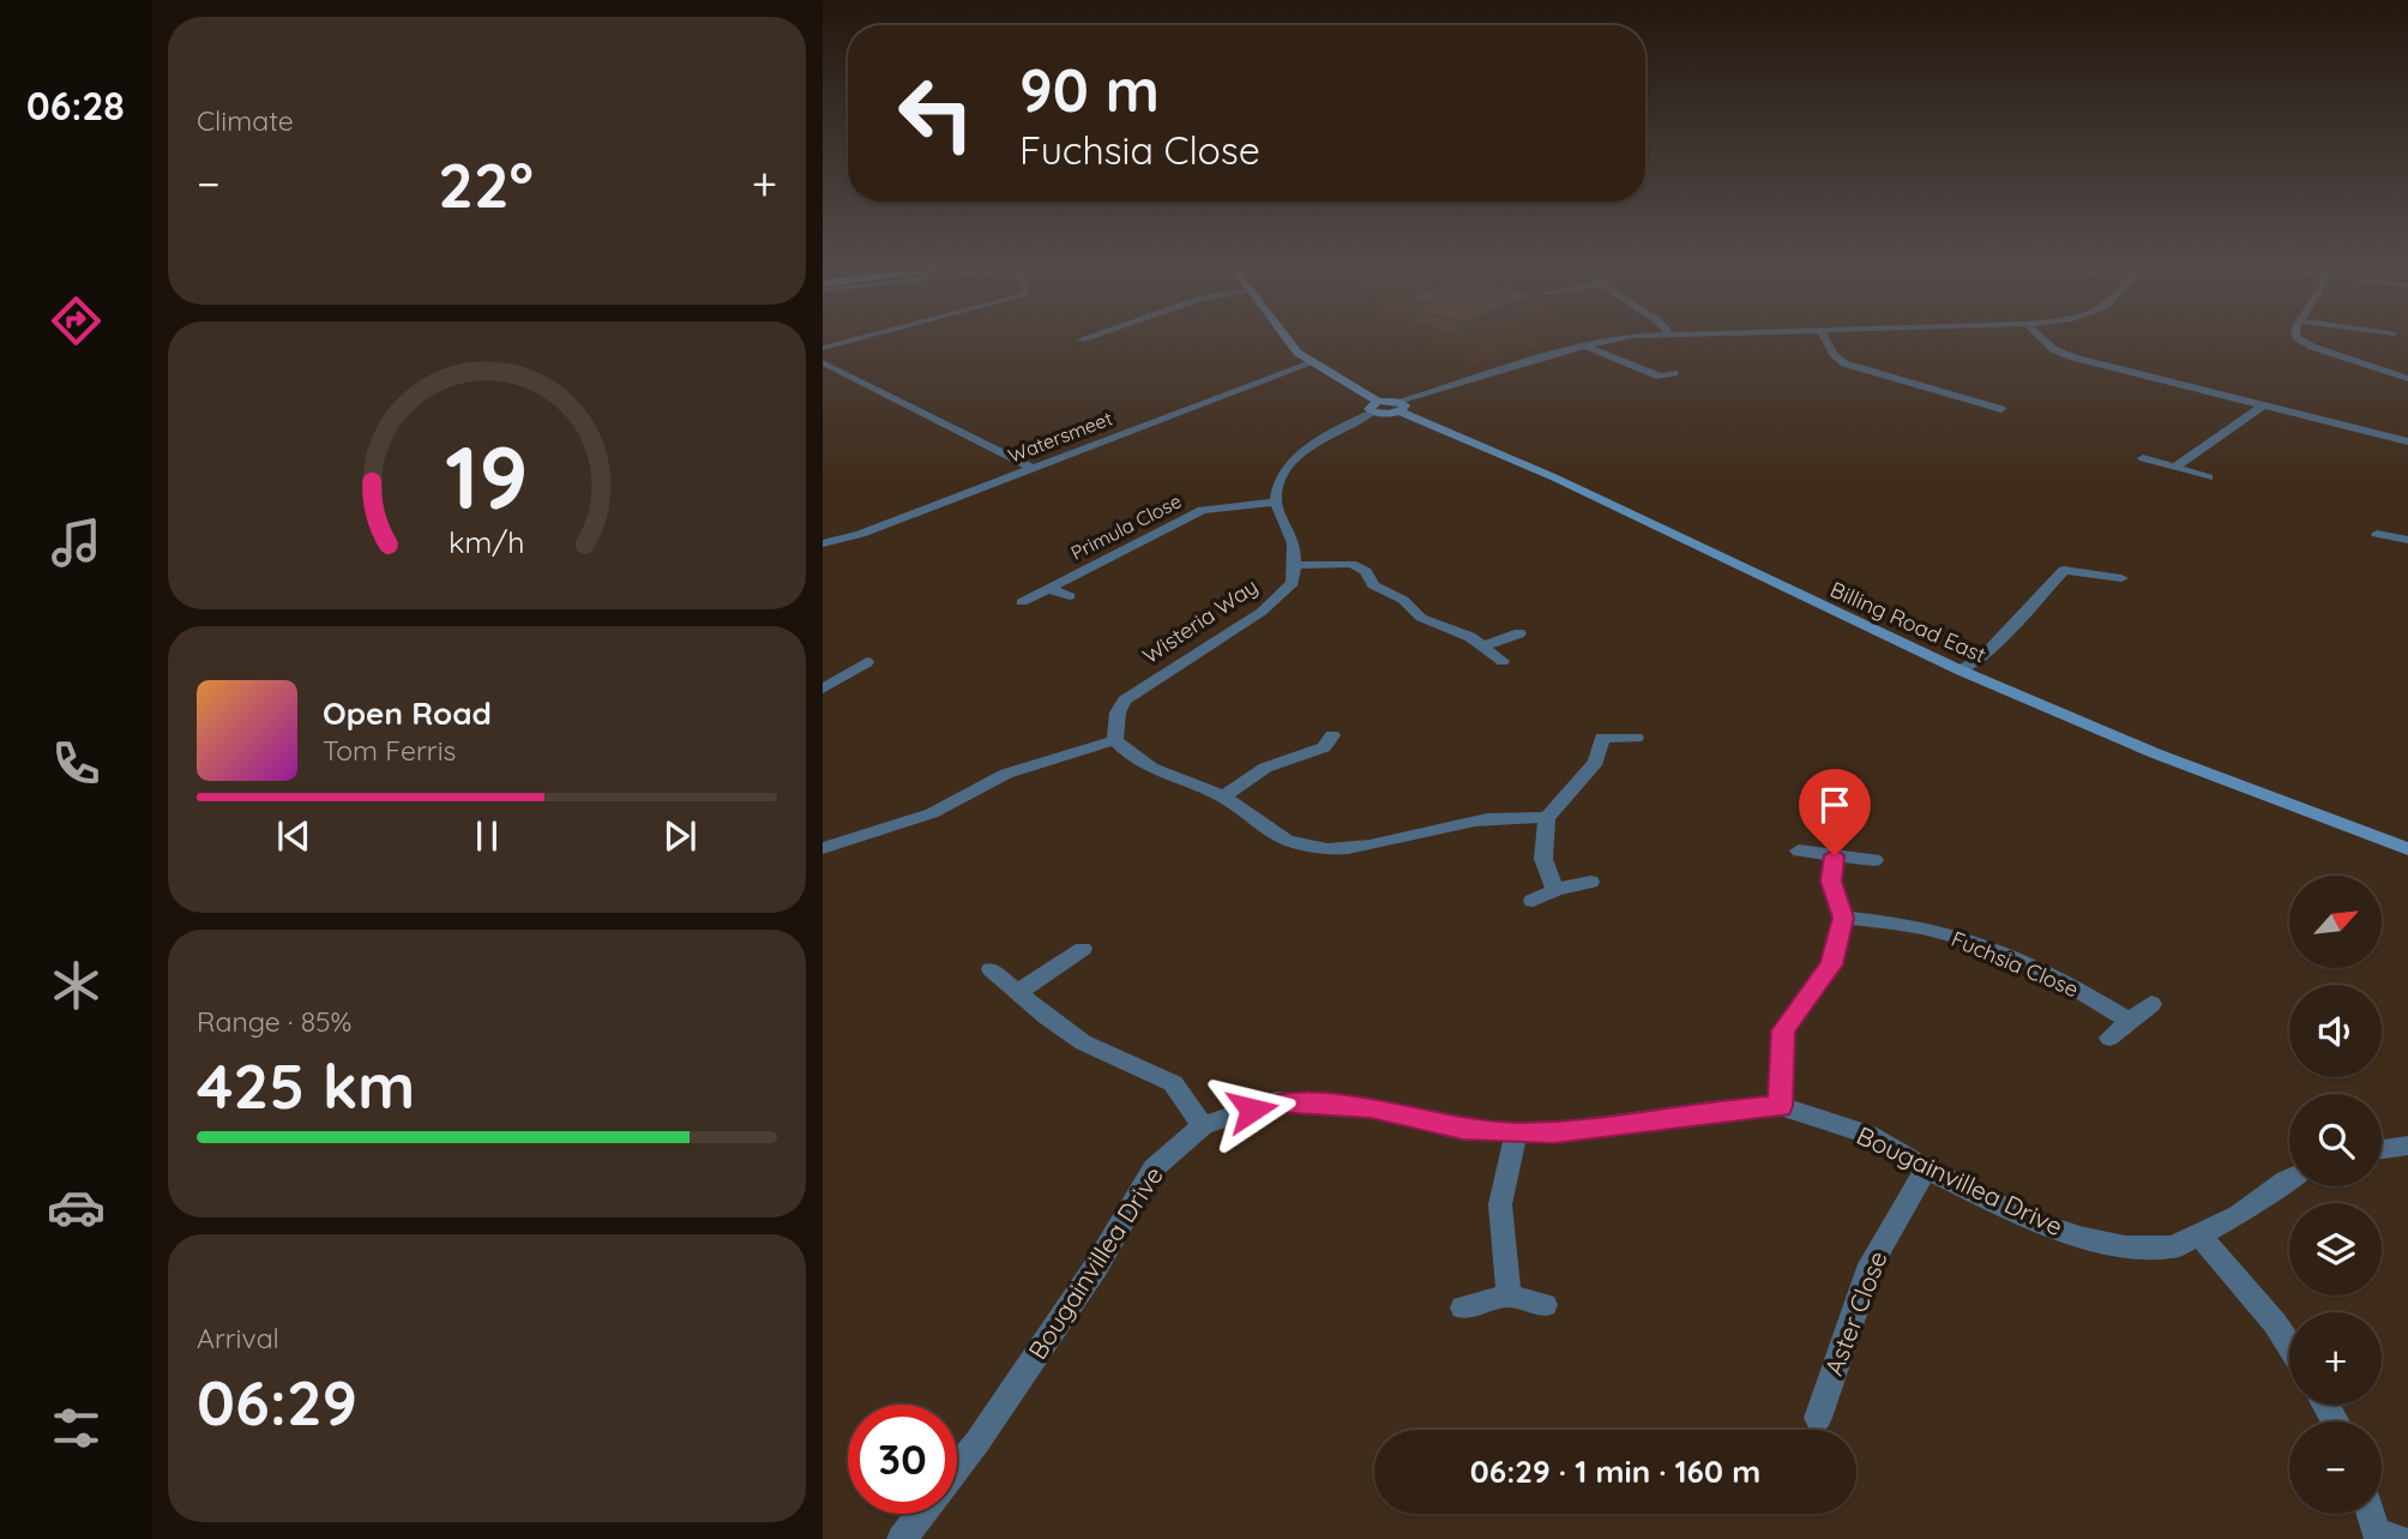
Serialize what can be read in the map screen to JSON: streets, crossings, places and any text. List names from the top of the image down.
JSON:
{
  "streets": {
    "street": [
      "Watersmeet",
      "Primula Close",
      "Wisteria Way",
      "Billing Road East",
      "Fuchsia Close",
      "Bougainvillea Drive",
      "Aster Close"
    ]
  },
  "crossings": [
    ["Bougainvillea Drive", "Aster Close"]
  ],
  "north": "top right",
  "page": {
    "tabs": "06:28",
    "tile": [
      "Climate",
      ["Range · 85%", "425 km"],
      ["Arrival", "06:29"]
    ],
    "turn": ["90 m", "Fuchsia Close"],
    "heat": ["−", "22°", "+"],
    "song": ["Open Road", "Tom Ferris"],
    "map_buttons": ["+", "−"],
    "limit": "30",
    "trip": "06:29 · 1 min · 160 m",
    "gauge": ["19", "km/h"]
  }
}
